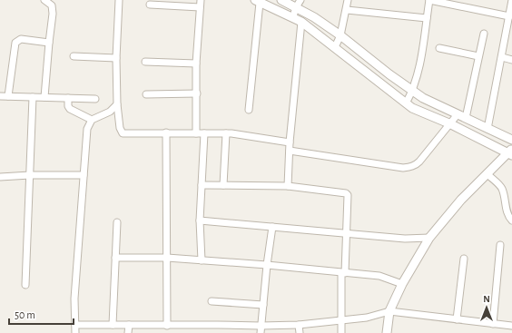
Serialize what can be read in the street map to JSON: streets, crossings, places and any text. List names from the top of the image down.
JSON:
{
  "scale_bar": "50 m",
  "north": "top"
}
